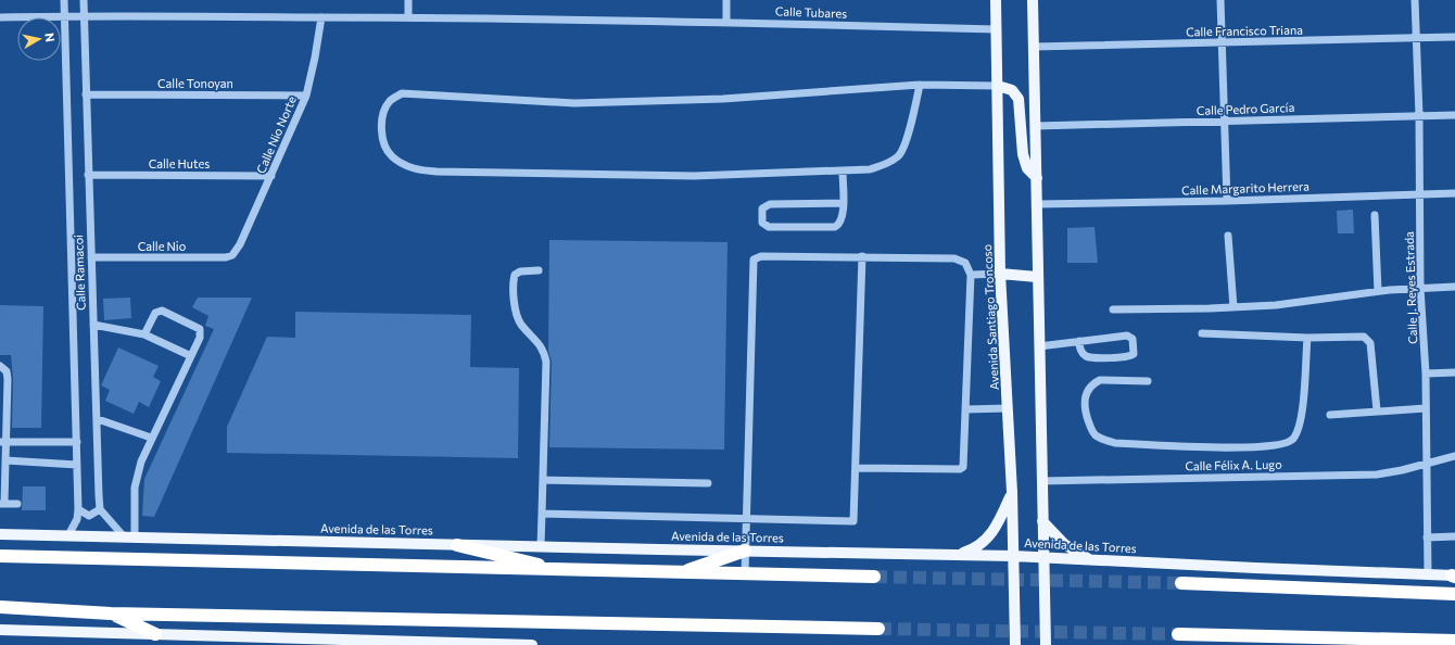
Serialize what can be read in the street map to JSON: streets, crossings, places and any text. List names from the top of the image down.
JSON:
{
  "streets": {
    "main road": ["Avenida Santiago Troncoso", "Avenida de las Torres"],
    "street": [
      "Calle Tubares",
      "Calle Francisco Triana",
      "Calle Tonoyan",
      "Calle Pedro García",
      "Calle Nio Norte",
      "Calle Hutes",
      "Calle Margarito Herrera",
      "Calle Nio",
      "Calle Ramacoi",
      "Calle J. Reyes Estrada",
      "Calle Félix A. Lugo"
    ]
  },
  "crossings": [
    ["Calle Tubares", "Calle Nio Norte"],
    ["Calle Tubares", "Calle Ramacoi"],
    ["Calle Tubares", "Avenida Santiago Troncoso"],
    ["Calle Francisco Triana", "Calle J. Reyes Estrada"],
    ["Calle Tonoyan", "Calle Nio Norte"],
    ["Calle Tonoyan", "Calle Ramacoi"],
    ["Calle Pedro García", "Calle J. Reyes Estrada"],
    ["Calle Nio Norte", "Calle Hutes"],
    ["Calle Nio Norte", "Calle Nio"],
    ["Calle Hutes", "Calle Ramacoi"],
    ["Calle Margarito Herrera", "Calle J. Reyes Estrada"],
    ["Calle Nio", "Calle Ramacoi"],
    ["Calle Ramacoi", "Avenida de las Torres"],
    ["Calle J. Reyes Estrada", "Calle Félix A. Lugo"],
    ["Calle J. Reyes Estrada", "Avenida de las Torres"],
    ["Avenida Santiago Troncoso", "Avenida de las Torres"]
  ],
  "north": "right"
}
